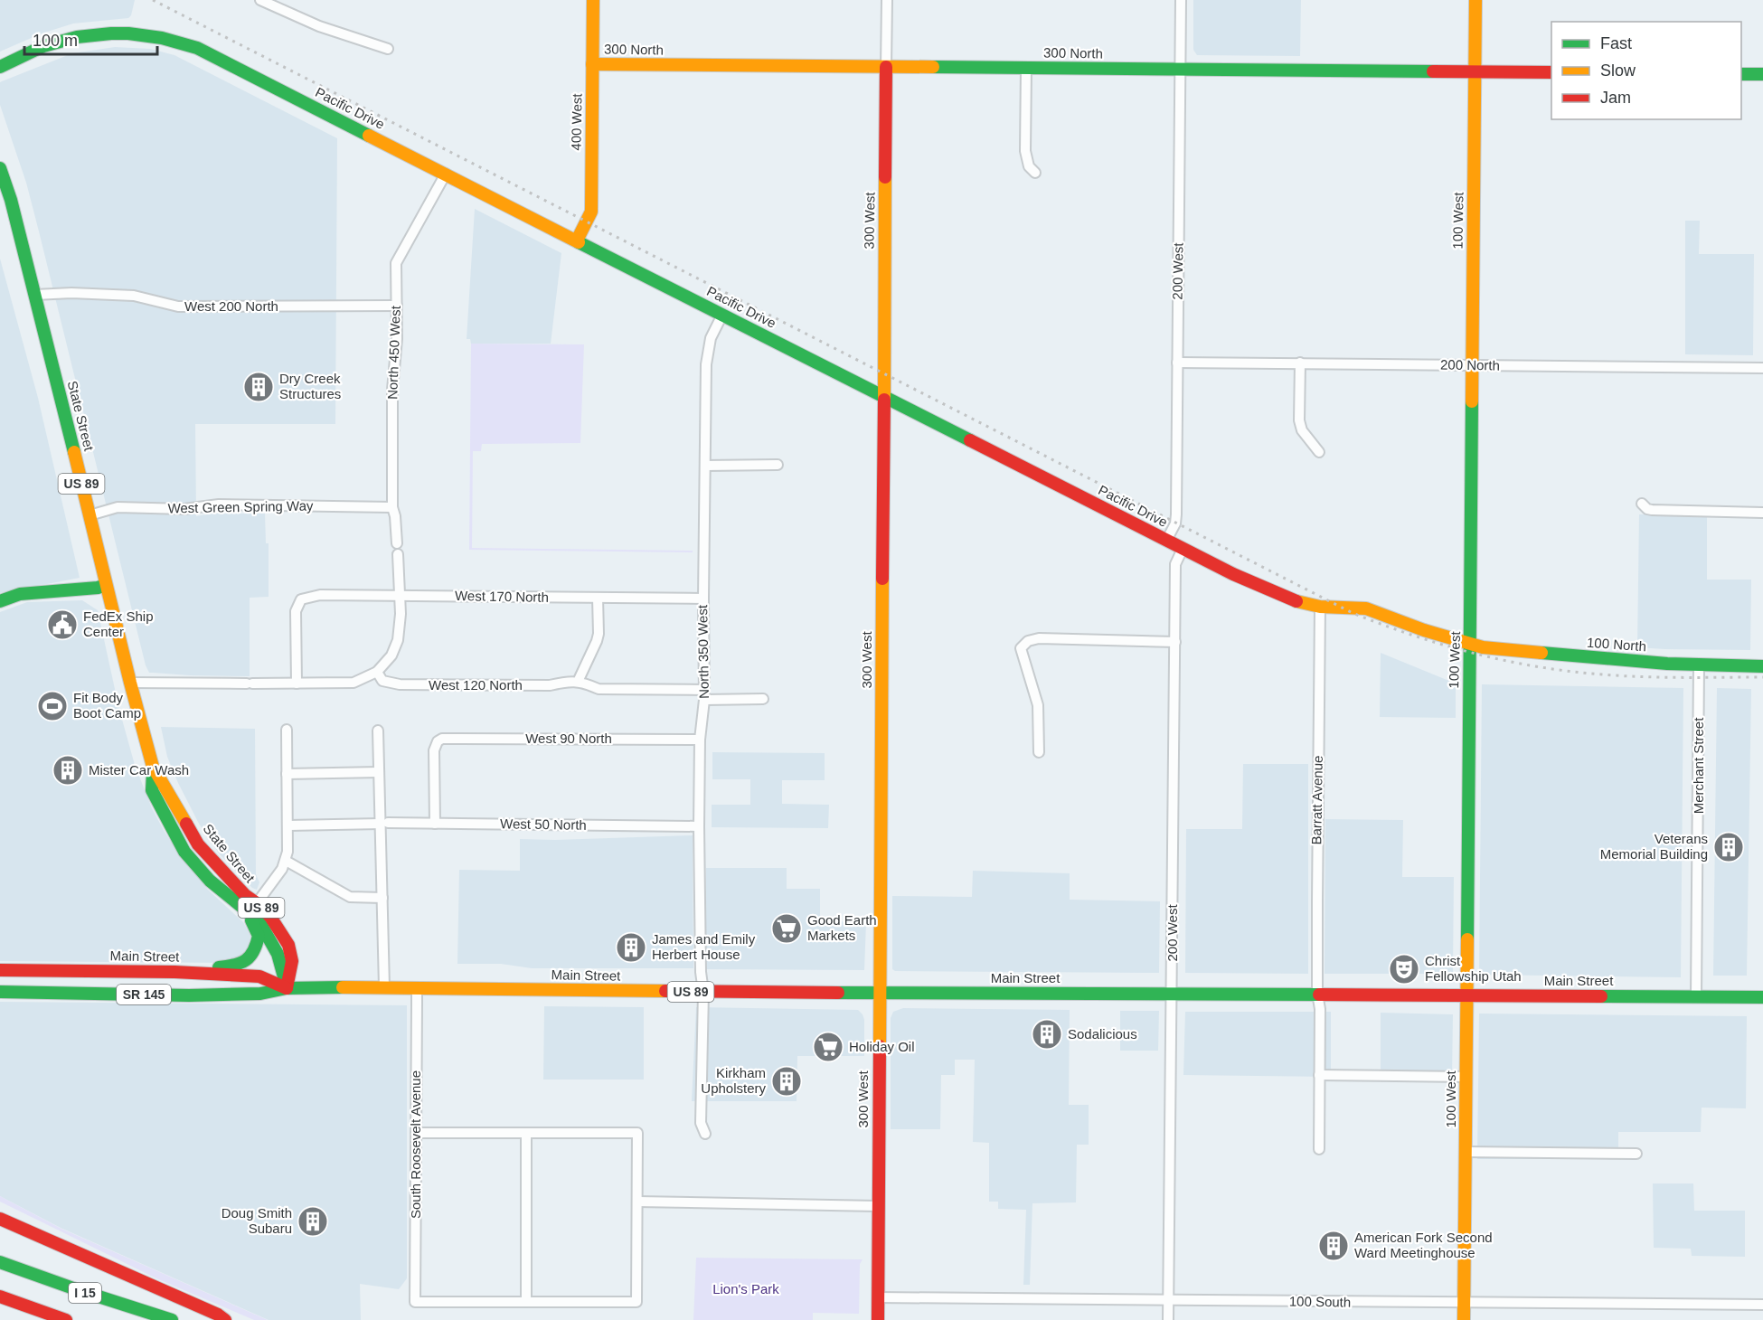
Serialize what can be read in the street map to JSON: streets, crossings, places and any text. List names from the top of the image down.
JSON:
{
  "streets": {
    "main road": [
      "300 North",
      "Pacific Drive",
      "400 West",
      "300 West",
      "100 West",
      "State Street",
      "US 89",
      "100 North",
      "Main Street",
      "SR 145",
      "I 15"
    ],
    "street": [
      "200 West",
      "West 200 North",
      "North 450 West",
      "200 North",
      "West Green Spring Way",
      "West 170 North",
      "North 350 West",
      "West 120 North",
      "West 90 North",
      "Merchant Street",
      "Barratt Avenue",
      "West 50 North",
      "South Roosevelt Avenue",
      "100 South"
    ]
  },
  "crossings": [
    ["300 North", "400 West"],
    ["300 North", "300 West"],
    ["300 North", "100 West"],
    ["300 North", "200 West"],
    ["Pacific Drive", "400 West"],
    ["Pacific Drive", "300 West"],
    ["Pacific Drive", "100 West"],
    ["Pacific Drive", "200 West"],
    ["Pacific Drive", "North 450 West"],
    ["Pacific Drive", "100 North"],
    ["Pacific Drive", "North 350 West"],
    ["Pacific Drive", "Barratt Avenue"],
    ["300 West", "Main Street"],
    ["300 West", "100 South"],
    ["100 West", "200 North"],
    ["100 West", "100 North"],
    ["100 West", "Main Street"],
    ["100 West", "100 South"],
    ["200 West", "200 North"],
    ["200 West", "Main Street"],
    ["200 West", "100 South"],
    ["West 200 North", "North 450 West"],
    ["West 200 North", "State Street"],
    ["North 450 West", "West Green Spring Way"],
    ["State Street", "US 89"],
    ["State Street", "West Green Spring Way"],
    ["State Street", "Main Street"],
    ["US 89", "Main Street"],
    ["West 170 North", "North 350 West"],
    ["100 North", "Merchant Street"],
    ["North 350 West", "West 120 North"],
    ["North 350 West", "West 90 North"],
    ["North 350 West", "West 50 North"],
    ["North 350 West", "Main Street"],
    ["West 90 North", "West 50 North"],
    ["Merchant Street", "Main Street"],
    ["Barratt Avenue", "Main Street"],
    ["Main Street", "South Roosevelt Avenue"]
  ],
  "parks": ["Lion's Park"],
  "places": {
    "building": [
      "Dry Creek Structures",
      "Mister Car Wash",
      "Veterans Memorial Building",
      "James and Emily Herbert House",
      "Sodalicious",
      "Kirkham Upholstery",
      "Doug Smith Subaru",
      "American Fork Second Ward Meetinghouse"
    ],
    "public building": ["FedEx Ship Center"],
    "sports": ["Fit Body Boot Camp"],
    "supermarket": ["Good Earth Markets", "Holiday Oil"],
    "theatre": ["Christ Fellowship Utah"]
  },
  "legend": ["Fast", "Slow", "Jam"],
  "scale_bar": "100 m"
}
